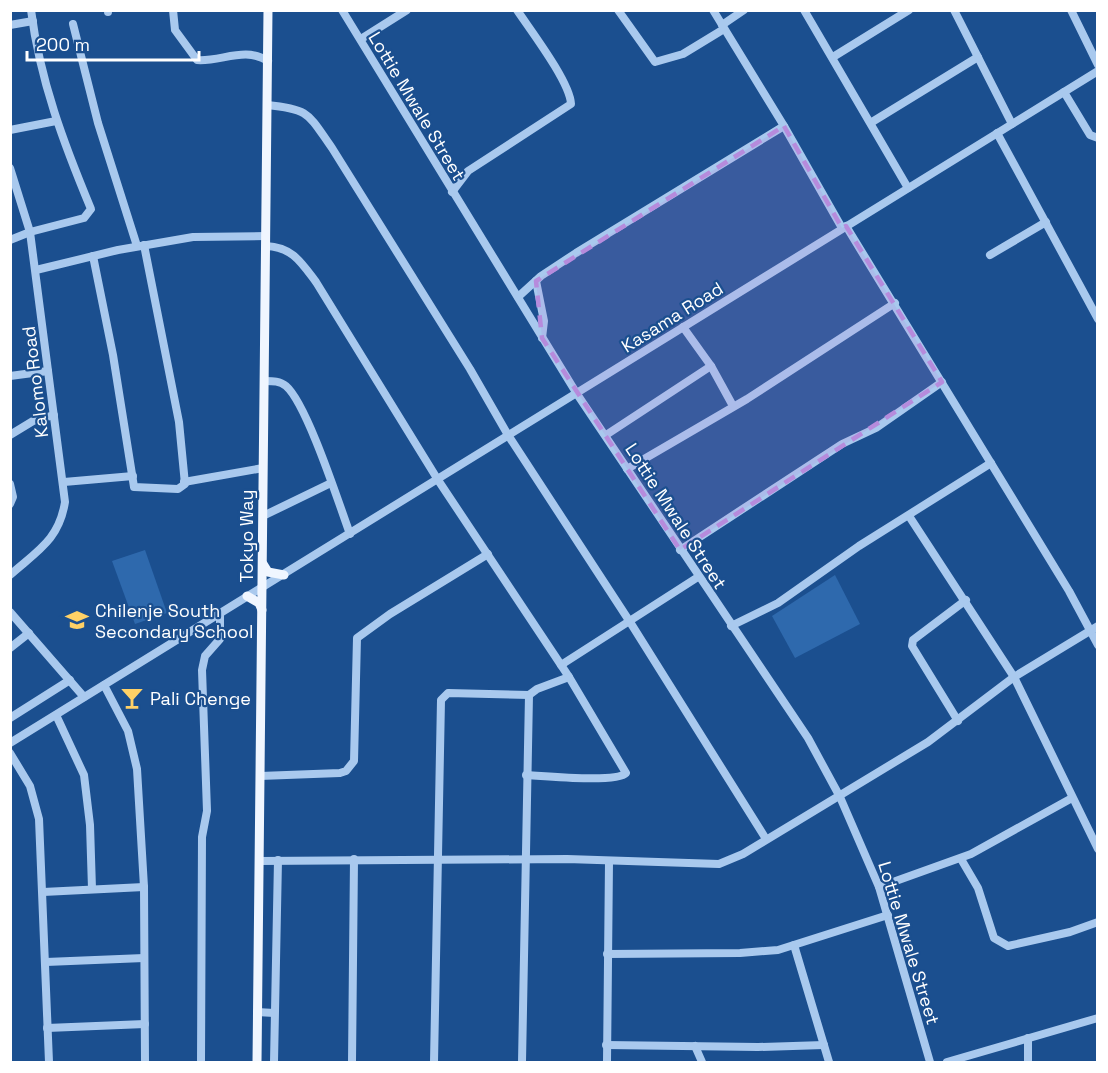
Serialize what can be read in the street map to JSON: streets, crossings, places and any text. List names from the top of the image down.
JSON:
{
  "streets": {
    "main road": ["Tokyo Way"],
    "street": ["Lottie Mwale Street", "Kasama Road", "Kalomo Road"]
  },
  "crossings": [
    ["Lottie Mwale Street", "Kasama Road"],
    ["Kasama Road", "Tokyo Way"]
  ],
  "places": {
    "school or university": ["Chilenje South Secondary School"],
    "bar": ["Pali Chenge"]
  },
  "scale_bar": "200 m"
}
